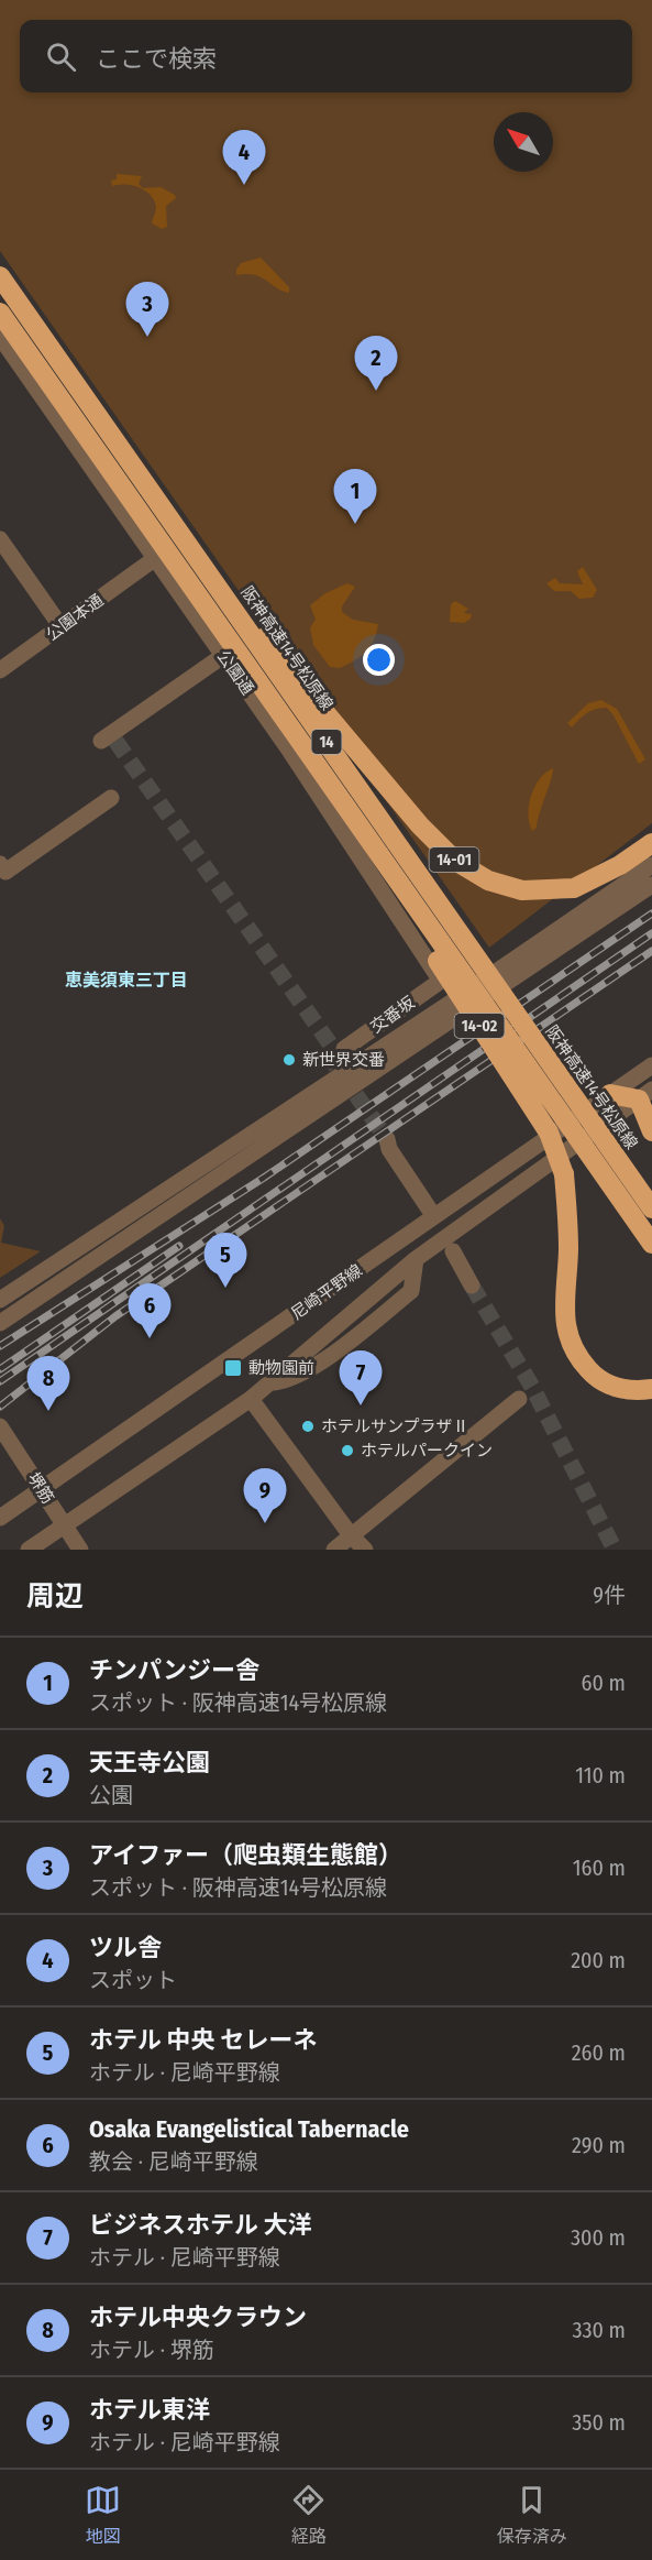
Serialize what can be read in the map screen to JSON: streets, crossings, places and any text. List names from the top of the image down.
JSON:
{
  "streets": {
    "highway": [
      "阪神高速14号松原線",
      "14",
      "14-01",
      "14-02"
    ],
    "street": [
      "公園本通",
      "公園通",
      "交番坂",
      "尼崎平野線",
      "堺筋"
    ]
  },
  "crossings": [
    ["阪神高速14号松原線", "14-01"],
    ["公園通", "交番坂"],
    ["14", "14-02"],
    ["尼崎平野線", "堺筋"]
  ],
  "districts": ["恵美須東三丁目"],
  "places": {
    "other": ["新世界交番", "ホテルサンプラザⅡ", "ホテルパークイン"],
    "transit": ["動物園前"]
  },
  "north": "top left",
  "page": {
    "search": "ここで検索",
    "pins": [
      "4",
      "3",
      "2",
      "1",
      "5",
      "6",
      "7",
      "8",
      "9"
    ],
    "heading": ["周辺", "9件"],
    "list": [
      {
        "mark": "1",
        "name": "チンパンジー舎",
        "note": "スポット · 阪神高速14号松原線",
        "value": "60 m"
      },
      {
        "mark": "2",
        "name": "天王寺公園",
        "note": "公園",
        "value": "110 m"
      },
      {
        "mark": "3",
        "name": "アイファー（爬虫類生態館）",
        "note": "スポット · 阪神高速14号松原線",
        "value": "160 m"
      },
      {
        "mark": "4",
        "name": "ツル舎",
        "note": "スポット",
        "value": "200 m"
      },
      {
        "mark": "5",
        "name": "ホテル 中央 セレーネ",
        "note": "ホテル · 尼崎平野線",
        "value": "260 m"
      },
      {
        "mark": "6",
        "name": "Osaka Evangelistical Tabernacle",
        "note": "教会 · 尼崎平野線",
        "value": "290 m"
      },
      {
        "mark": "7",
        "name": "ビジネスホテル 大洋",
        "note": "ホテル · 尼崎平野線",
        "value": "300 m"
      },
      {
        "mark": "8",
        "name": "ホテル中央クラウン",
        "note": "ホテル · 堺筋",
        "value": "330 m"
      },
      {
        "mark": "9",
        "name": "ホテル東洋",
        "note": "ホテル · 尼崎平野線",
        "value": "350 m"
      }
    ],
    "nav": ["地図", "経路", "保存済み"]
  }
}
